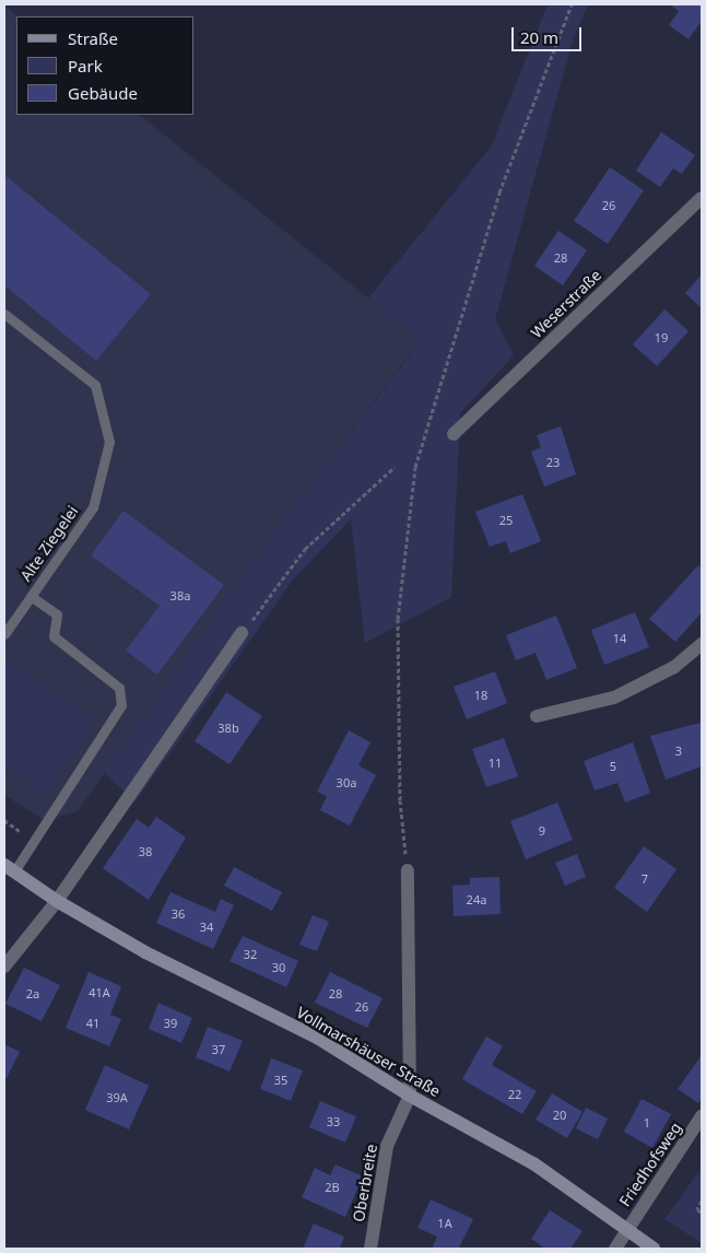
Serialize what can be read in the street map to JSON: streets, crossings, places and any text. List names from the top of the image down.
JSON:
{
  "streets": {
    "main road": ["Vollmarshäuser Straße"],
    "street": ["Weserstraße", "Friedhofsweg", "Oberbreite"],
    "lane": ["Alte Ziegelei"]
  },
  "crossings": [
    ["Vollmarshäuser Straße", "Friedhofsweg"],
    ["Vollmarshäuser Straße", "Oberbreite"]
  ],
  "house_numbers": [
    "26",
    "28",
    "19",
    "23",
    "25",
    "38a",
    "14",
    "18",
    "38b",
    "3",
    "11",
    "5",
    "30a",
    "9",
    "38",
    "7",
    "24a",
    "36",
    "34",
    "32",
    "30",
    "41A",
    "2a",
    "28",
    "26",
    "41",
    "39",
    "37",
    "35",
    "22",
    "39A",
    "20",
    "33",
    "1",
    "2B",
    "1A"
  ],
  "legend": ["Straße", "Park", "Gebäude"],
  "scale_bar": "20 m"
}
